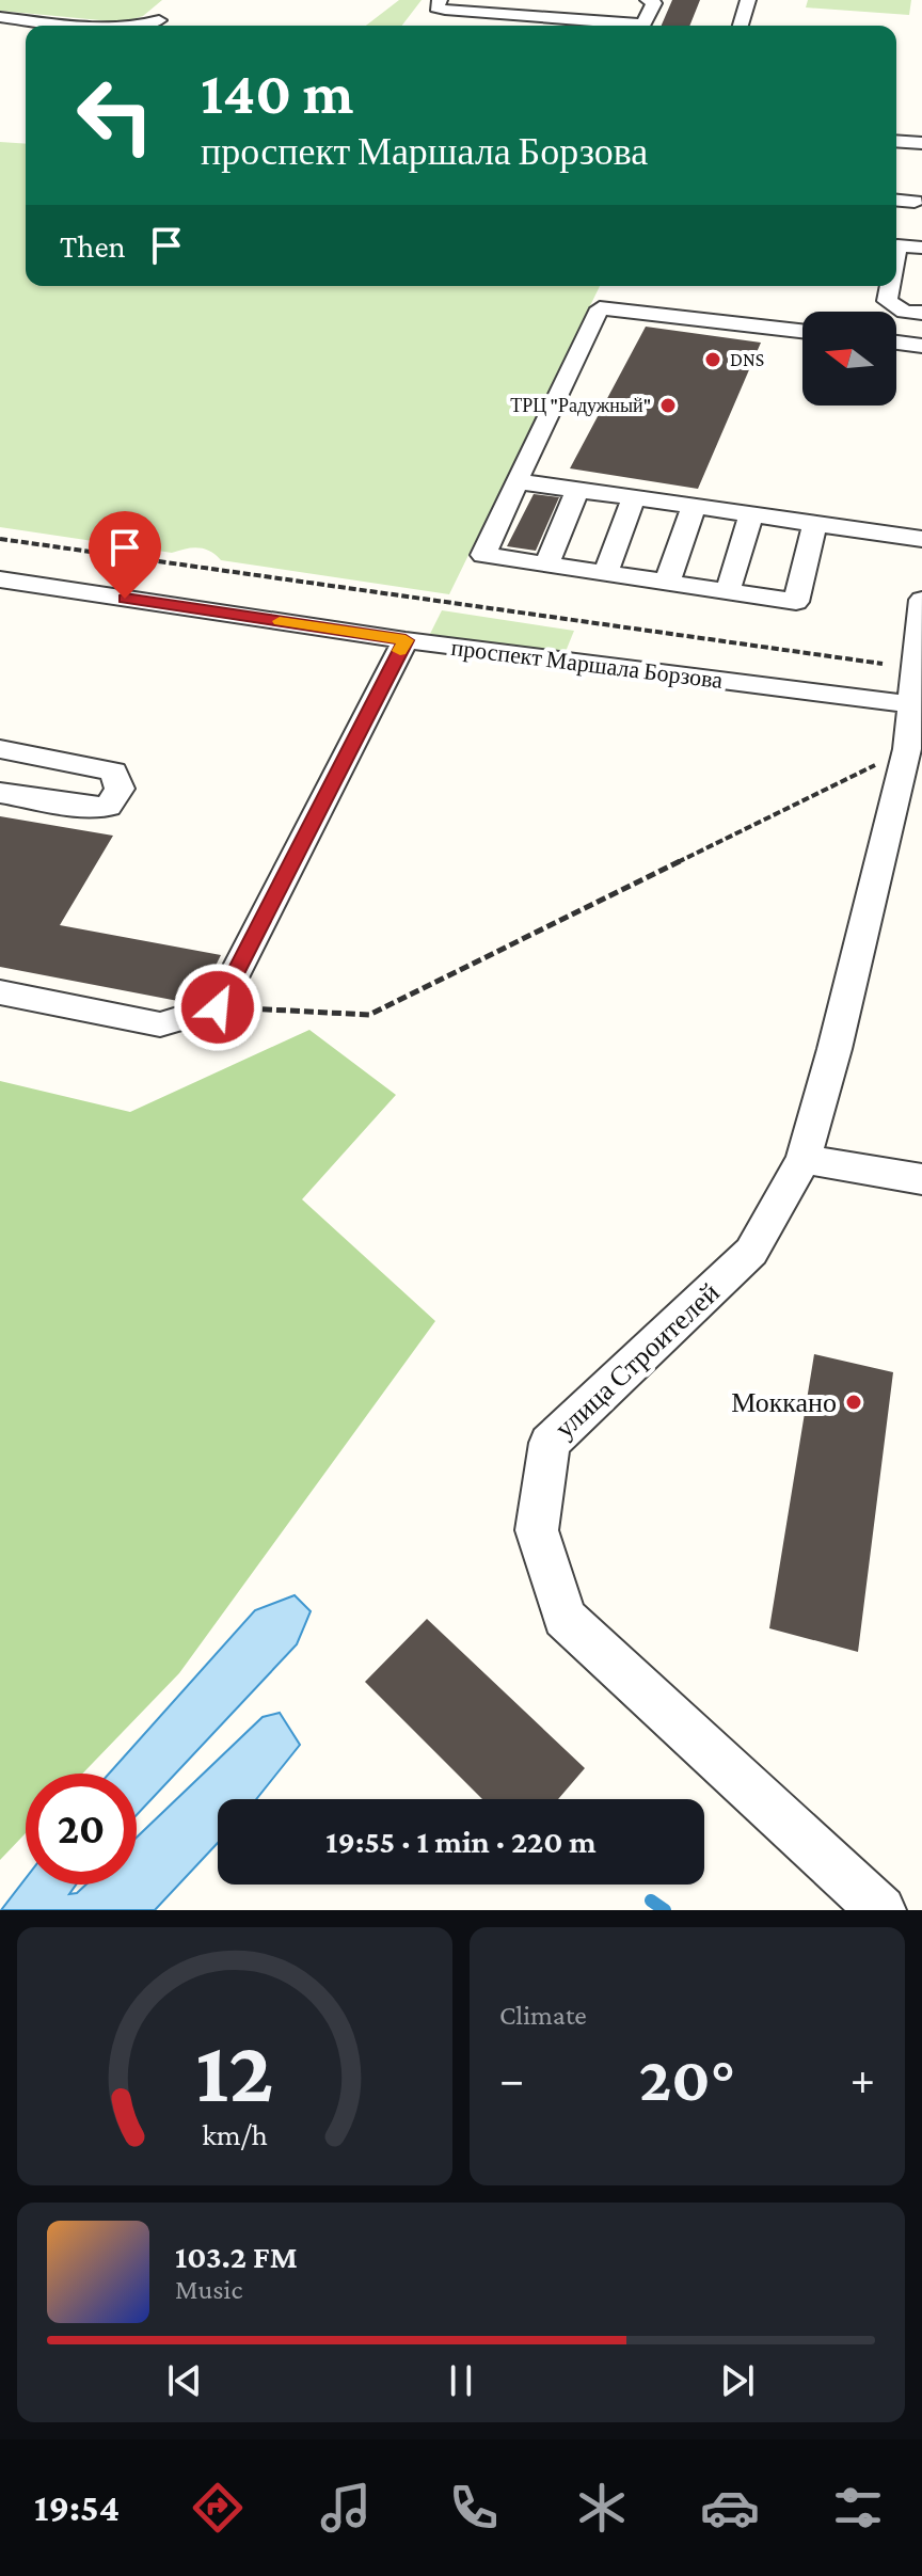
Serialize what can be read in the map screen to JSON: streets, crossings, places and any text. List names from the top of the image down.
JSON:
{
  "streets": {
    "street": ["проспект Маршала Борзова", "улица Строителей"]
  },
  "crossings": [
    ["проспект Маршала Борзова", "улица Строителей"]
  ],
  "places": ["DNS", "ТРЦ \"Радужный\"", "Моккано"],
  "north": "left",
  "page": {
    "turn": ["140 m", "проспект Маршала Борзова"],
    "then": "Then",
    "limit": "20",
    "trip": "19:55 · 1 min · 220 m",
    "tile": "Climate",
    "heat": ["−", "20°", "+"],
    "song": ["103.2 FM", "Music"],
    "tabs": "19:54",
    "gauge": ["12", "km/h"]
  }
}
